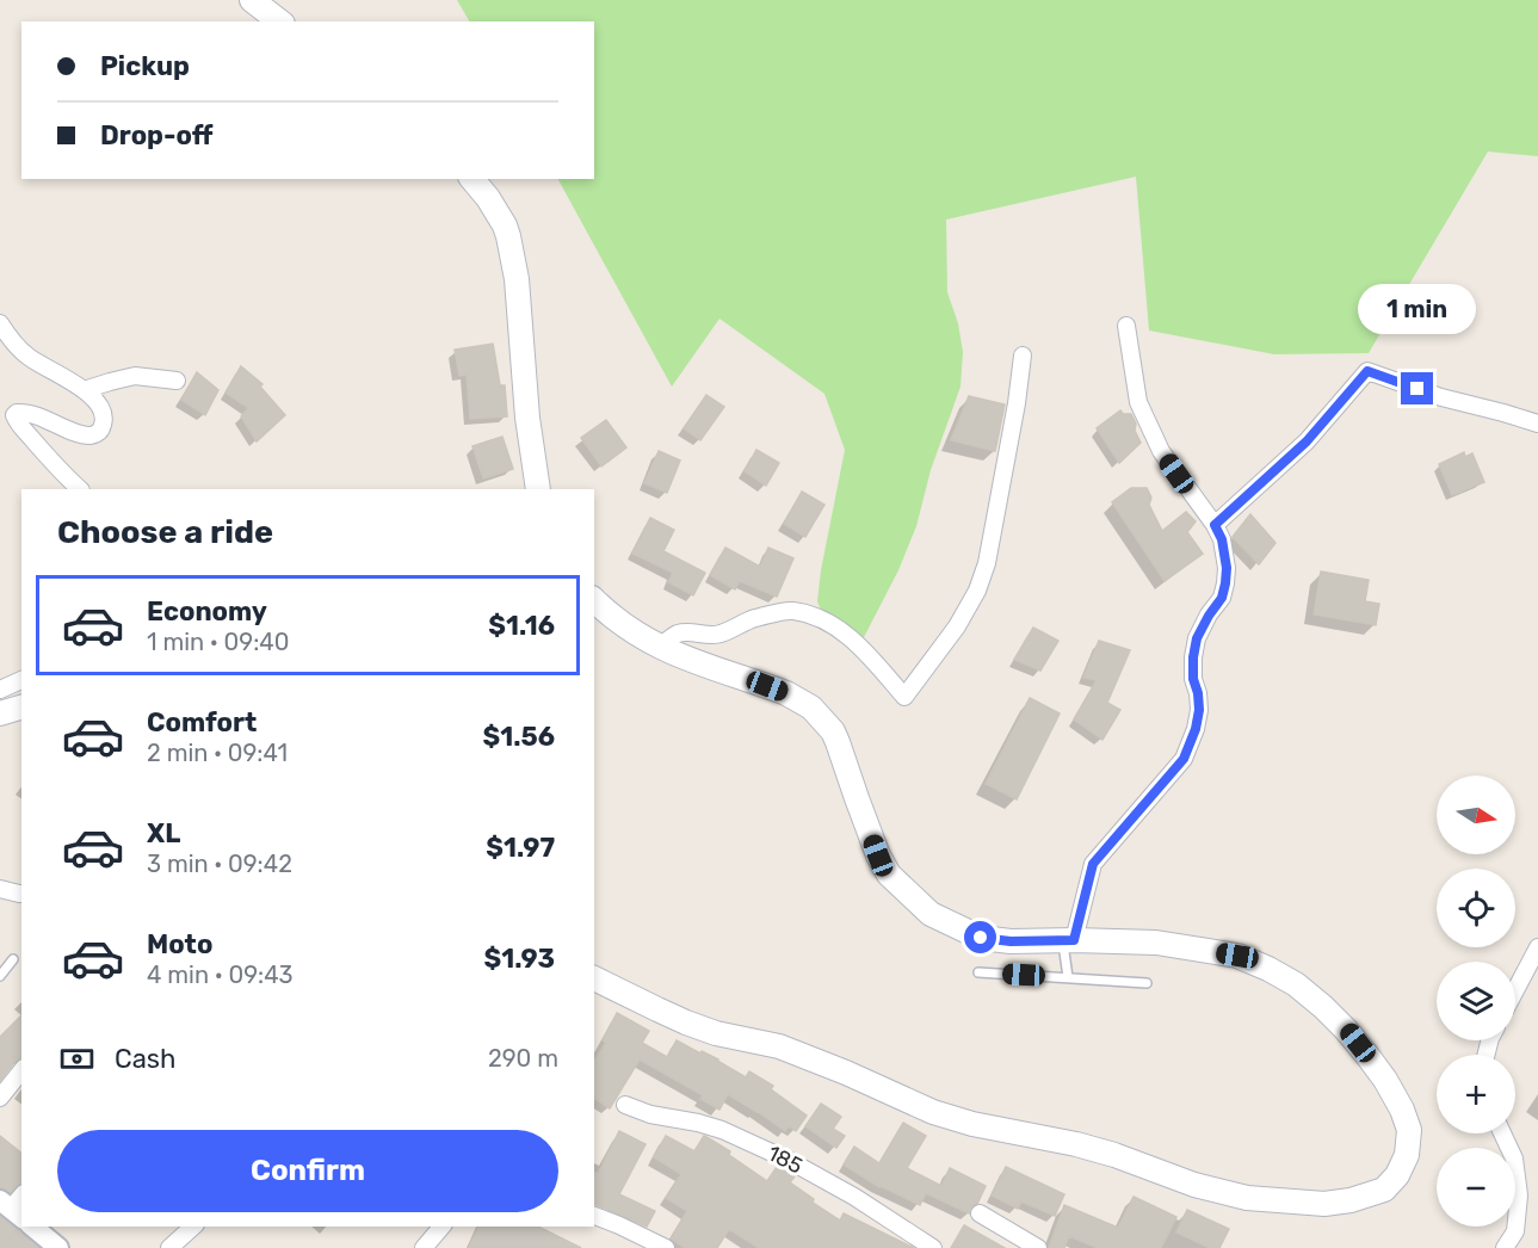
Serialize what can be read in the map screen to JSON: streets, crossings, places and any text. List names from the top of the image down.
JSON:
{
  "streets": {
    "street": ["185"]
  },
  "north": "right",
  "page": {
    "banner": ["Pickup", "Drop-off"],
    "bubble": "1 min",
    "heading": "Choose a ride",
    "list": [
      {
        "name": "Economy",
        "note": "1 min · 09:40",
        "value": "$1.16"
      },
      {
        "name": "Comfort",
        "note": "2 min · 09:41",
        "value": "$1.56"
      },
      {
        "name": "XL",
        "note": "3 min · 09:42",
        "value": "$1.97"
      },
      {
        "name": "Moto",
        "note": "4 min · 09:43",
        "value": "$1.93"
      }
    ],
    "map_buttons": ["+", "−"],
    "pay": ["Cash", "290 m"],
    "buttons": "Confirm"
  }
}
